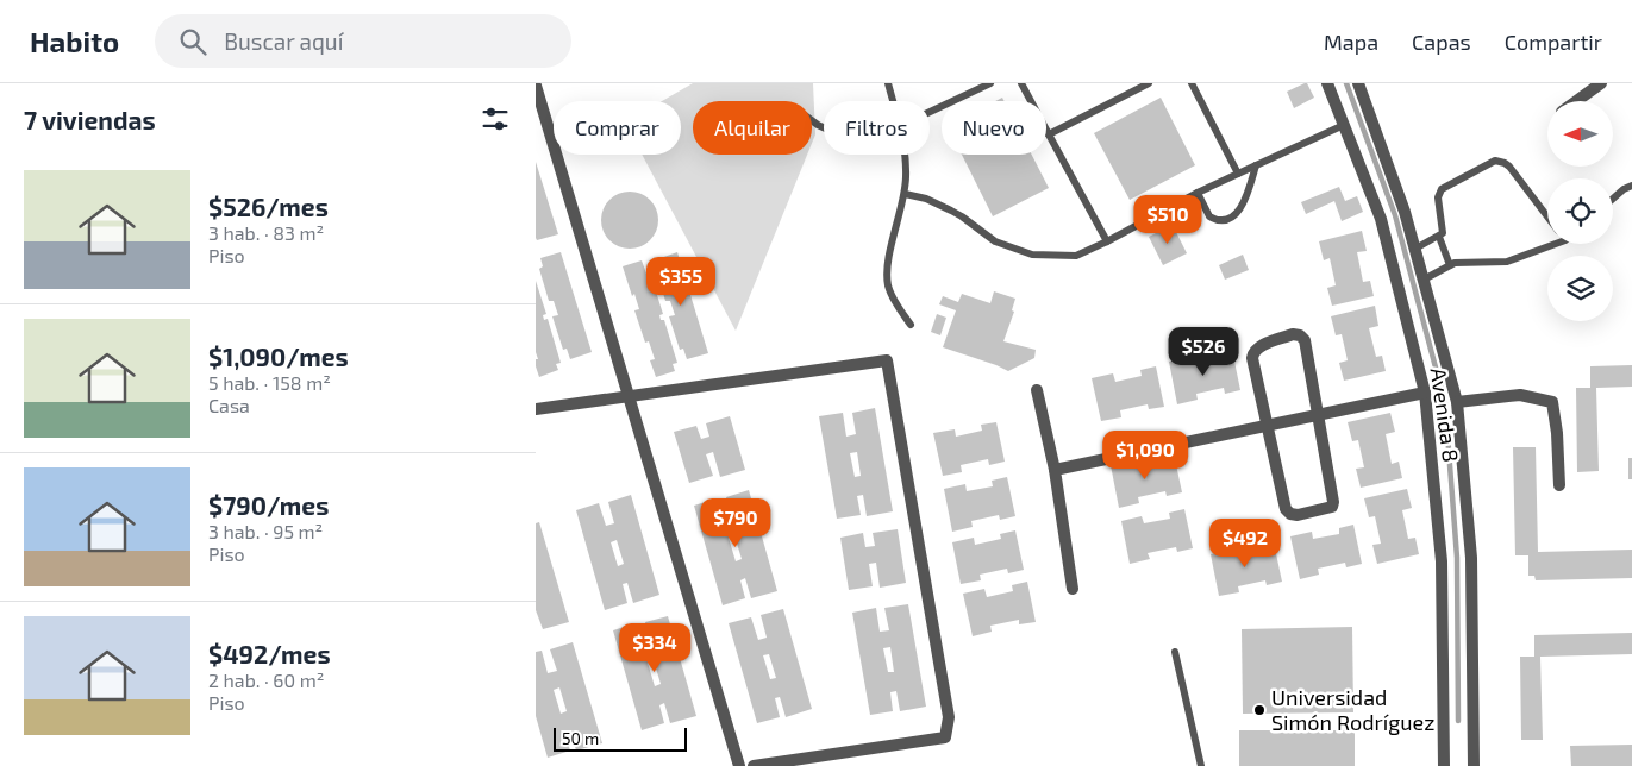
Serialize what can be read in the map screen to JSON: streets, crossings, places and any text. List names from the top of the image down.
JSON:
{
  "streets": {
    "street": ["Avenida 8"]
  },
  "places": ["Universidad Simón Rodríguez"],
  "scale_bar": "50 m",
  "north": "left",
  "page": {
    "header": "Habito",
    "search": "Buscar aquí",
    "nav": ["Mapa", "Capas", "Compartir"],
    "heading": "7 viviendas",
    "chip": [
      "Comprar",
      "Alquilar",
      "Filtros",
      "Nuevo"
    ],
    "list": [
      {
        "name": "$526/mes",
        "note": "3 hab. · 83 m² · Piso"
      },
      {
        "name": "$1,090/mes",
        "note": "5 hab. · 158 m² · Casa"
      },
      {
        "name": "$790/mes",
        "note": "3 hab. · 95 m² · Piso"
      },
      {
        "name": "$492/mes",
        "note": "2 hab. · 60 m² · Piso"
      }
    ],
    "price": [
      "$510",
      "$355",
      "$526",
      "$1,090",
      "$790",
      "$492",
      "$334"
    ],
    "scale": "50 m"
  }
}
